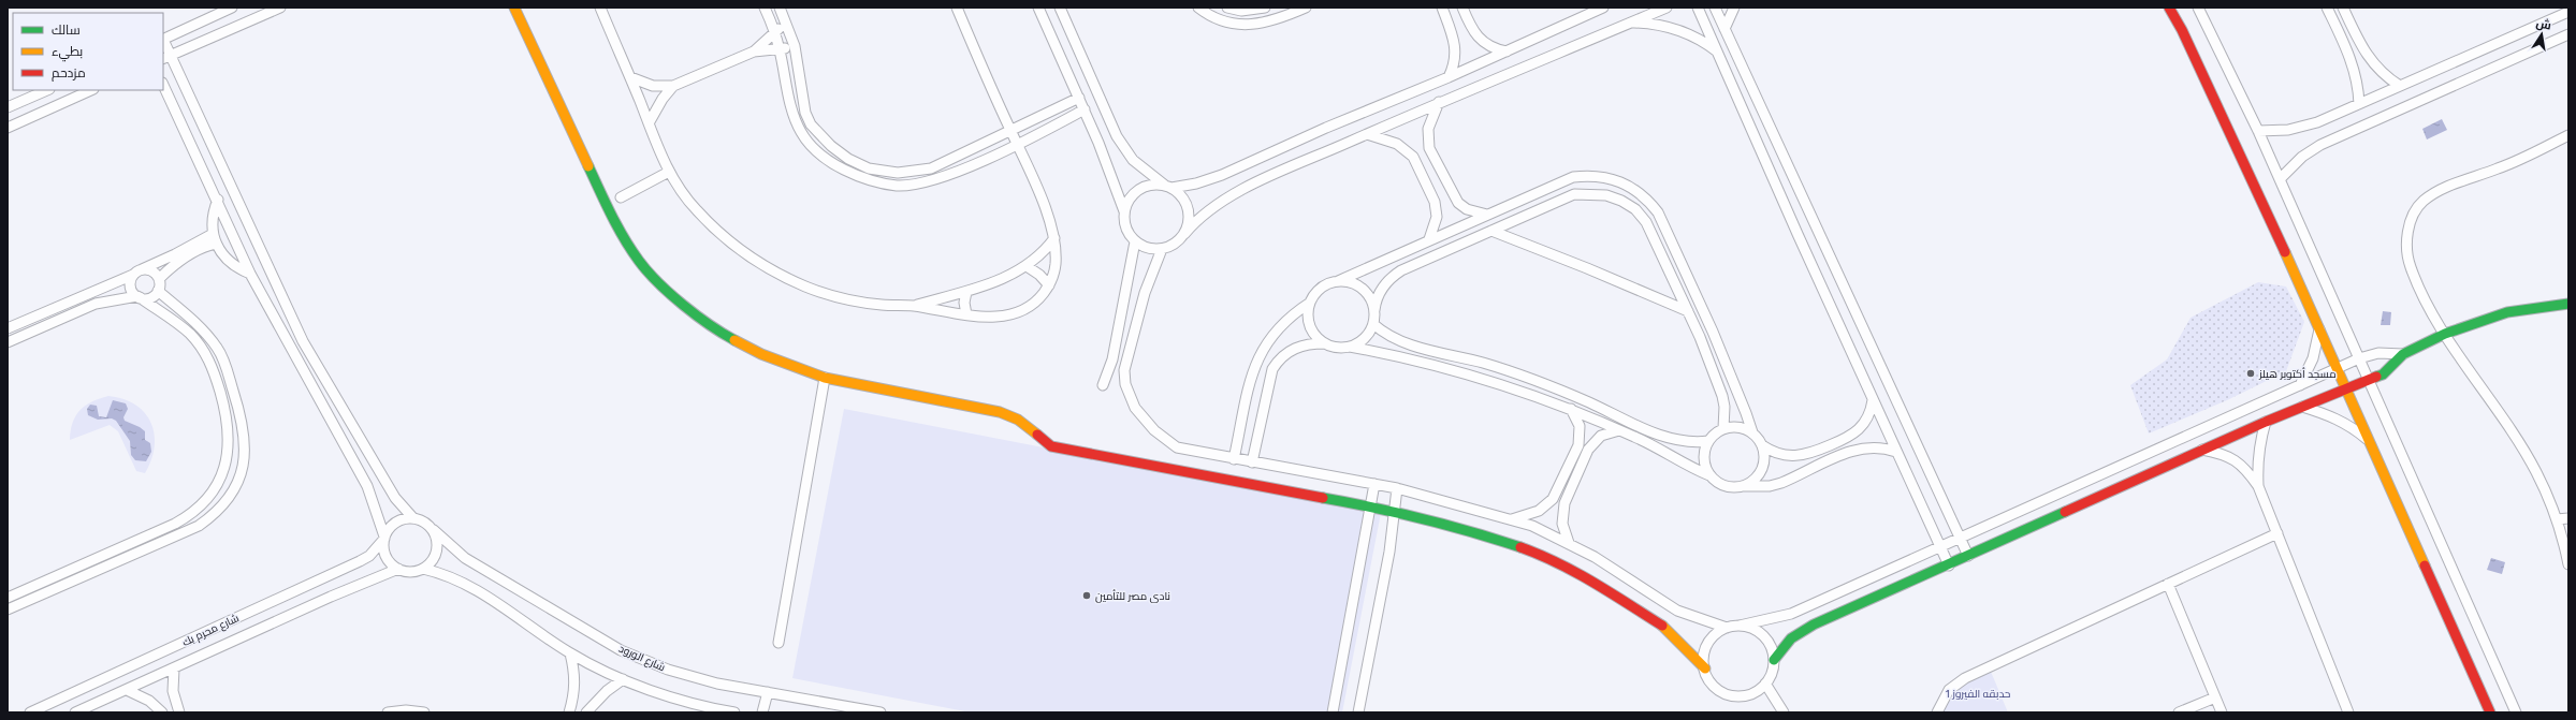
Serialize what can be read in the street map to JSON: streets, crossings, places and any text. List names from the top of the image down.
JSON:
{
  "streets": {
    "street": ["شارع محرم بك", "شارع الورود"]
  },
  "crossings": [
    ["شارع محرم بك", "شارع الورود"]
  ],
  "parks": ["حدبقه الفيروز 1"],
  "places": ["مسجد أكتوبر هيلز", "نادى مصر للتأمين"],
  "legend": ["سالك", "بطيء", "مزدحم"],
  "north": "top"
}
